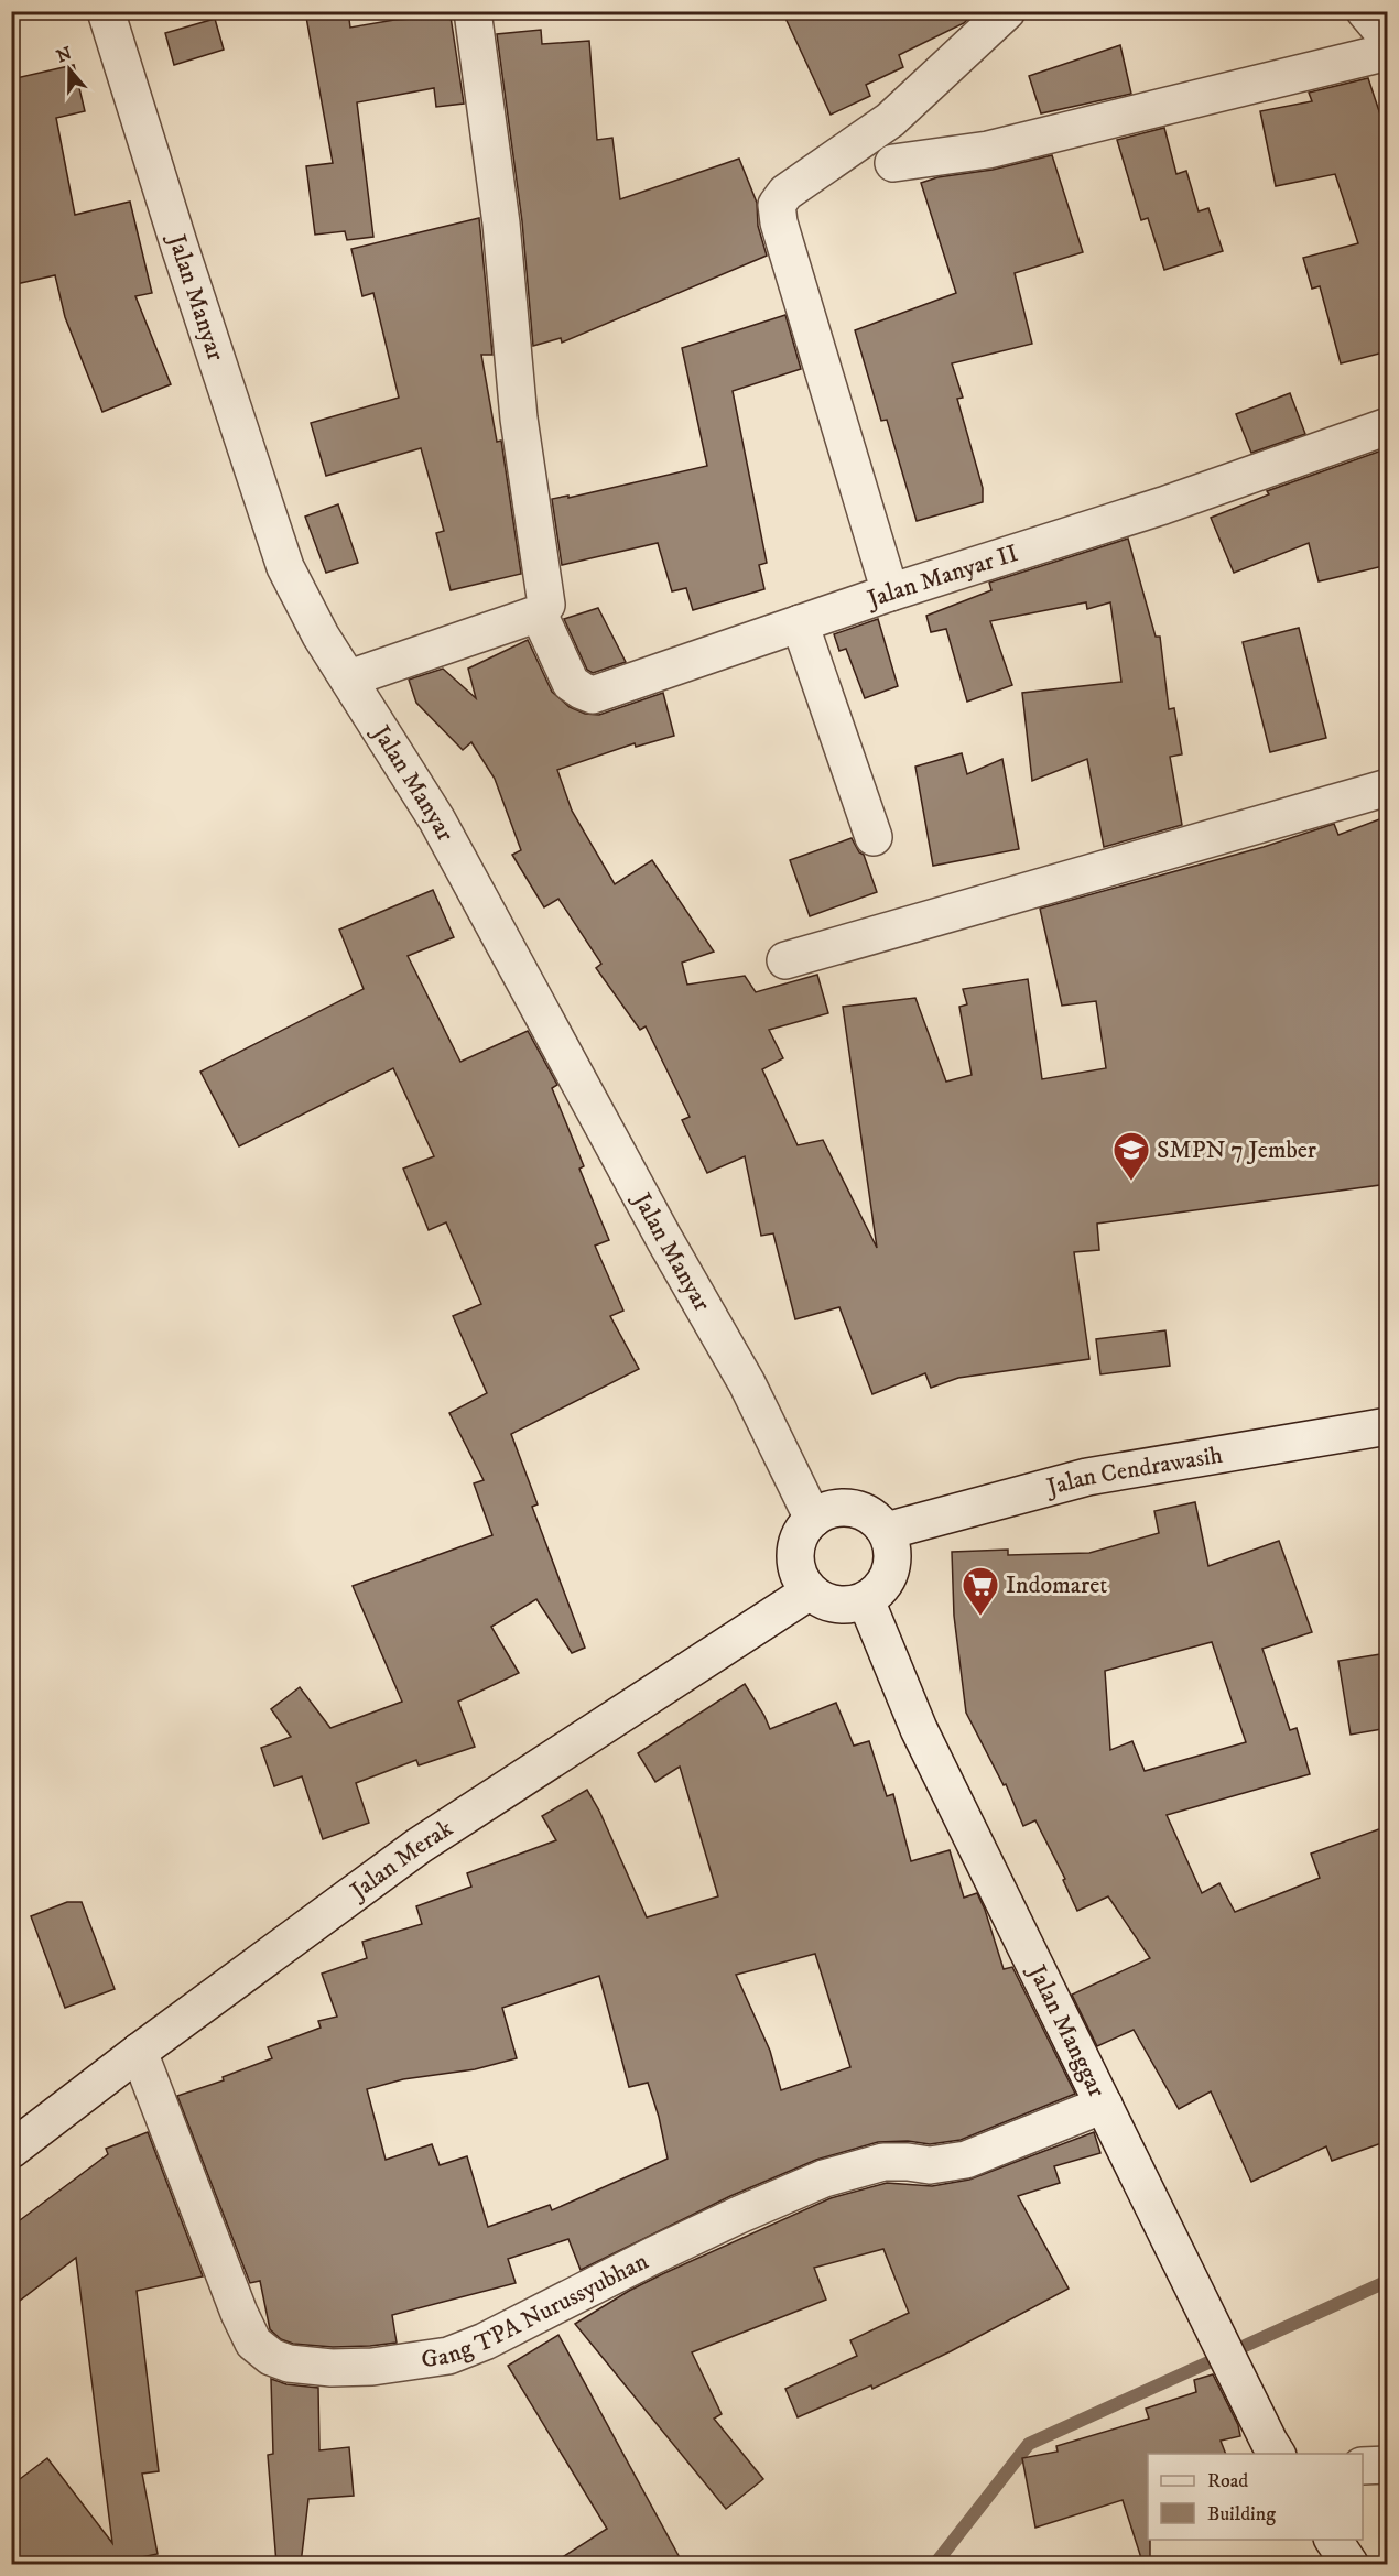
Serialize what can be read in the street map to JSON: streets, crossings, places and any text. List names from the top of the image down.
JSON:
{
  "streets": {
    "street": [
      "Jalan Manyar",
      "Jalan Manyar II",
      "Jalan Cendrawasih",
      "Jalan Merak",
      "Jalan Manggar",
      "Gang TPA Nurussyubhan"
    ]
  },
  "crossings": [
    ["Jalan Manyar", "Jalan Cendrawasih"],
    ["Jalan Manyar", "Jalan Merak"],
    ["Jalan Manyar", "Jalan Manggar"],
    ["Jalan Cendrawasih", "Jalan Merak"],
    ["Jalan Cendrawasih", "Jalan Manggar"],
    ["Jalan Merak", "Jalan Manggar"],
    ["Jalan Merak", "Gang TPA Nurussyubhan"],
    ["Jalan Manggar", "Gang TPA Nurussyubhan"]
  ],
  "places": {
    "school or university": ["SMPN 7 Jember"],
    "supermarket": ["Indomaret"]
  },
  "legend": ["Road", "Building"],
  "north": "top"
}
